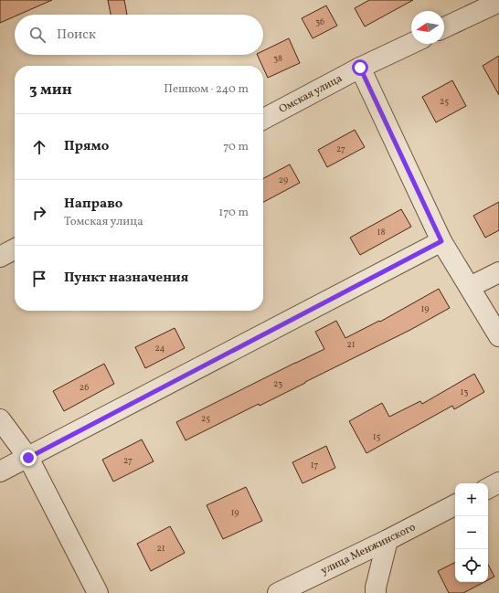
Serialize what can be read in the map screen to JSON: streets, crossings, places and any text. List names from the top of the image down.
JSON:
{
  "streets": {
    "street": ["Омская улица", "улица Менжинского"]
  },
  "house_numbers": [
    "36",
    "38",
    "25",
    "27",
    "29",
    "18",
    "19",
    "21",
    "24",
    "23",
    "26",
    "13",
    "25",
    "15",
    "27",
    "17",
    "19",
    "21"
  ],
  "north": "left",
  "page": {
    "search": "Поиск",
    "heading": ["3 мин", "Пешком · 240 m"],
    "list": [
      ["Прямо", "70 m"],
      ["Направо", "Томская улица", "170 m"],
      "Пункт назначения"
    ],
    "map_buttons": ["+", "−"]
  }
}
